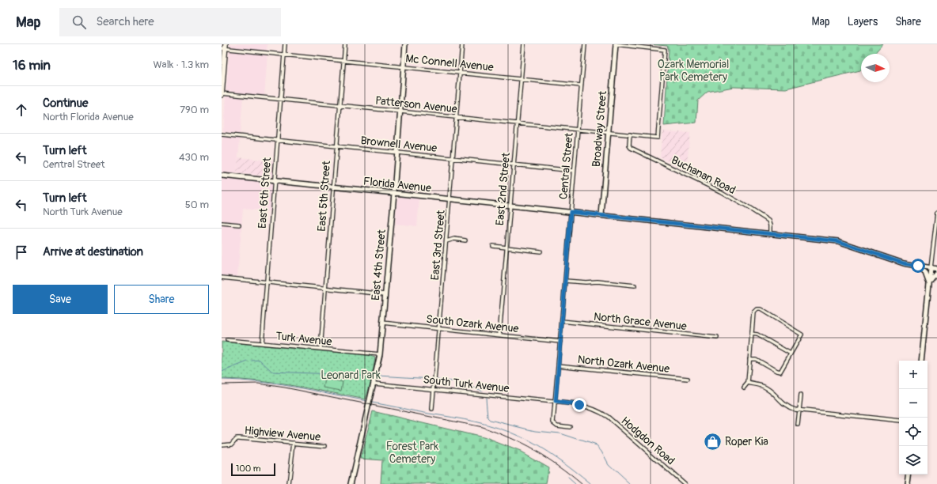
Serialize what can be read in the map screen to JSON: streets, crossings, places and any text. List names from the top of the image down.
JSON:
{
  "streets": {
    "street": [
      "Mc Connell Avenue",
      "Patterson Avenue",
      "Broadway Street",
      "Brownell Avenue",
      "Central Street",
      "Buchanan Road",
      "Florida Avenue",
      "East 2nd Street",
      "East 6th Street",
      "East 5th Street",
      "East 3rd Street",
      "East 4th Street",
      "North Grace Avenue",
      "South Ozark Avenue",
      "Turk Avenue",
      "North Ozark Avenue",
      "South Turk Avenue",
      "Highview Avenue",
      "Hodgdon Road"
    ]
  },
  "crossings": [
    ["Mc Connell Avenue", "Central Street"],
    ["Mc Connell Avenue", "East 2nd Street"],
    ["Mc Connell Avenue", "East 6th Street"],
    ["Mc Connell Avenue", "East 5th Street"],
    ["Mc Connell Avenue", "East 3rd Street"],
    ["Mc Connell Avenue", "East 4th Street"],
    ["Patterson Avenue", "Broadway Street"],
    ["Patterson Avenue", "Central Street"],
    ["Patterson Avenue", "Buchanan Road"],
    ["Patterson Avenue", "East 2nd Street"],
    ["Patterson Avenue", "East 6th Street"],
    ["Patterson Avenue", "East 5th Street"],
    ["Patterson Avenue", "East 3rd Street"],
    ["Patterson Avenue", "East 4th Street"],
    ["Broadway Street", "Florida Avenue"],
    ["Brownell Avenue", "Central Street"],
    ["Brownell Avenue", "East 2nd Street"],
    ["Brownell Avenue", "East 6th Street"],
    ["Brownell Avenue", "East 5th Street"],
    ["Brownell Avenue", "East 3rd Street"],
    ["Brownell Avenue", "East 4th Street"],
    ["Central Street", "Florida Avenue"],
    ["Central Street", "North Grace Avenue"],
    ["Central Street", "South Ozark Avenue"],
    ["Central Street", "North Ozark Avenue"],
    ["Central Street", "South Turk Avenue"],
    ["Florida Avenue", "East 2nd Street"],
    ["Florida Avenue", "East 6th Street"],
    ["Florida Avenue", "East 5th Street"],
    ["Florida Avenue", "East 3rd Street"],
    ["Florida Avenue", "East 4th Street"],
    ["East 2nd Street", "South Ozark Avenue"],
    ["East 6th Street", "Turk Avenue"],
    ["East 5th Street", "Turk Avenue"],
    ["East 3rd Street", "South Ozark Avenue"],
    ["East 3rd Street", "South Turk Avenue"],
    ["East 4th Street", "South Ozark Avenue"],
    ["East 4th Street", "Turk Avenue"],
    ["East 4th Street", "South Turk Avenue"],
    ["South Turk Avenue", "Hodgdon Road"]
  ],
  "parks": ["Ozark Memorial Park Cemetery", "Leonard Park", "Forest Park Cemetery"],
  "places": {
    "shop": ["Roper Kia"]
  },
  "scale_bar": "100 m",
  "north": "right",
  "page": {
    "header": "Map",
    "search": "Search here",
    "nav": ["Map", "Layers", "Share"],
    "heading": ["16 min", "Walk · 1.3 km"],
    "list": [
      ["Continue", "North Florida Avenue", "790 m"],
      ["Turn left", "Central Street", "430 m"],
      ["Turn left", "North Turk Avenue", "50 m"],
      "Arrive at destination"
    ],
    "buttons": ["Save", "Share"],
    "map_buttons": ["+", "−"],
    "scale": "100 m"
  }
}
